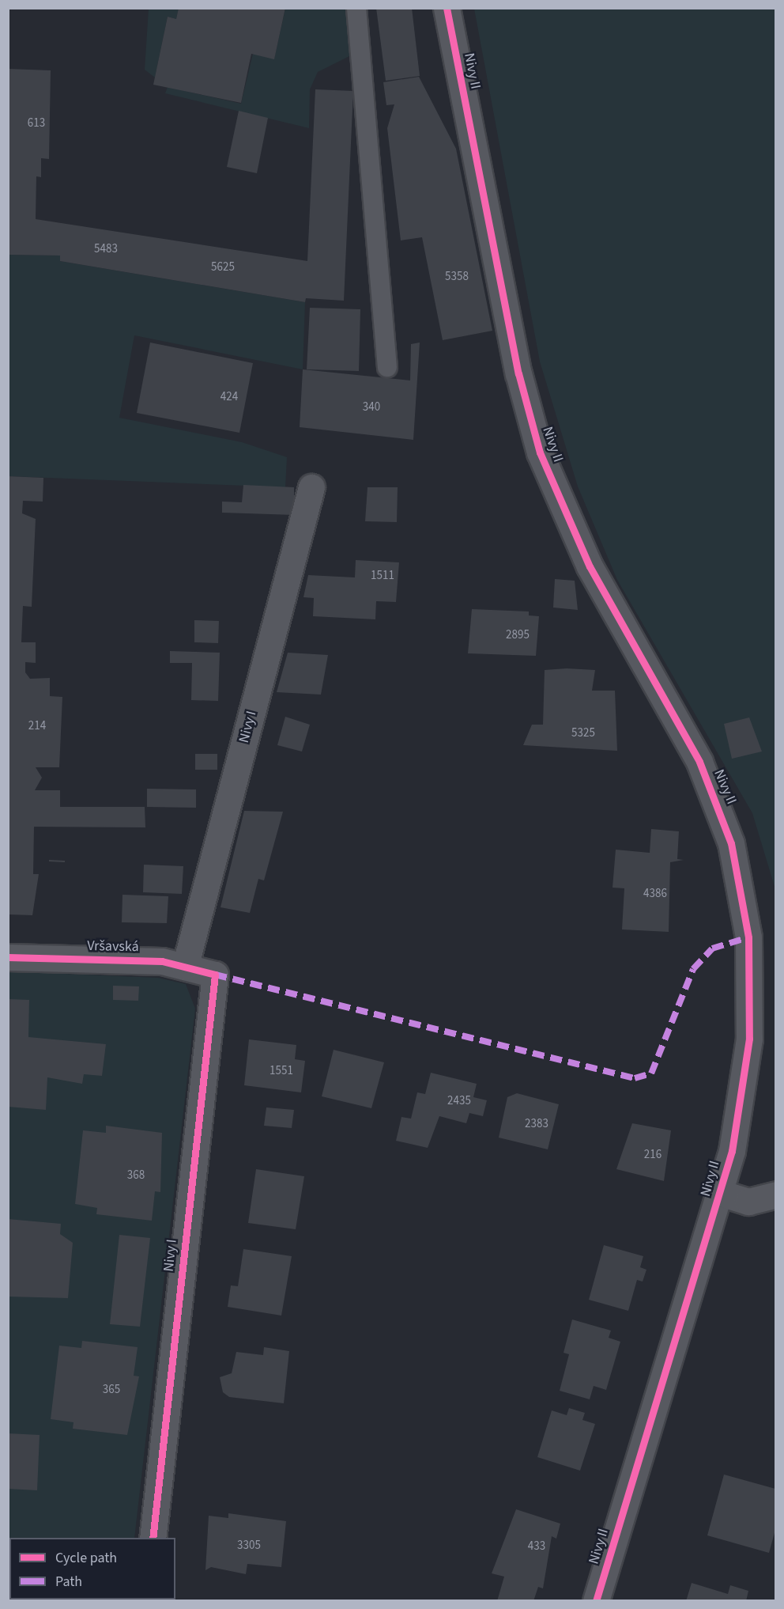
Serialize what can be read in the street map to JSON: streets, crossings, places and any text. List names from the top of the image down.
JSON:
{
  "streets": {
    "street": ["Nivy II", "Nivy I", "Vršavská"]
  },
  "crossings": [
    ["Nivy I", "Vršavská"]
  ],
  "house_numbers": [
    "613",
    "5483",
    "5625",
    "5358",
    "424",
    "340",
    "1511",
    "2895",
    "214",
    "5325",
    "4386",
    "1551",
    "2435",
    "2383",
    "216",
    "368",
    "365",
    "3305",
    "433"
  ],
  "legend": ["Cycle path", "Path"]
}
